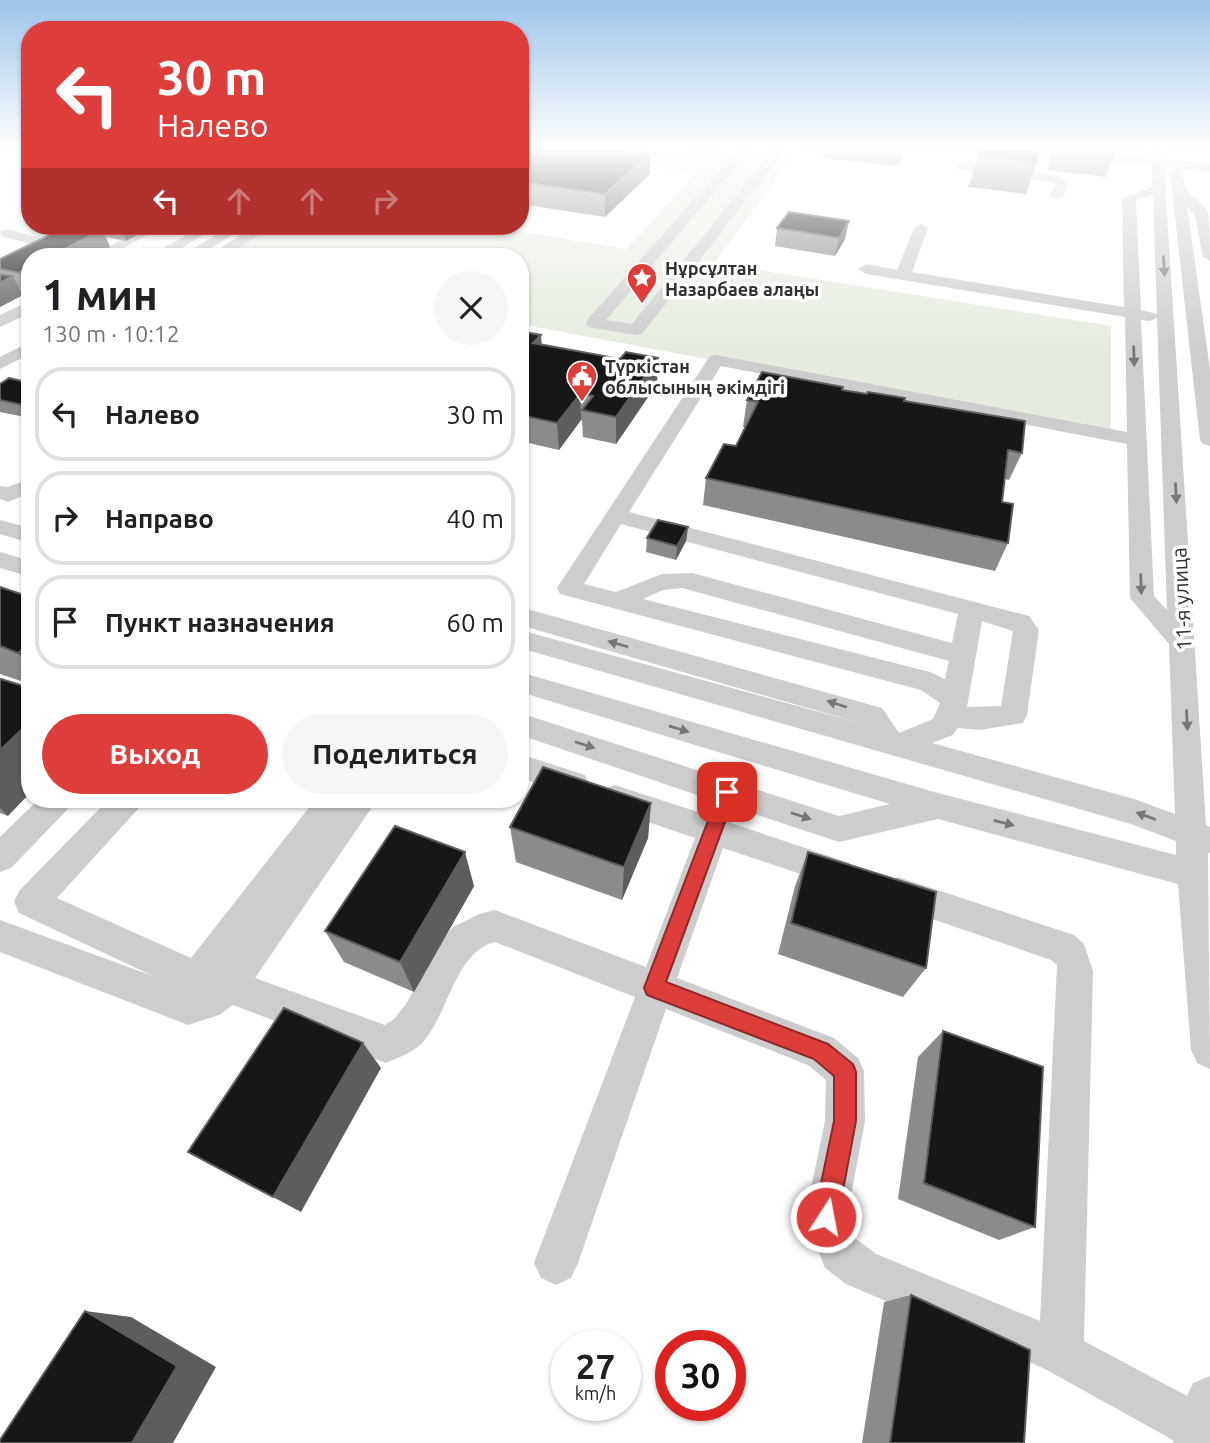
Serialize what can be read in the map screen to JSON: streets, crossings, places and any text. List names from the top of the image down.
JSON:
{
  "streets": {
    "street": ["11-я улица"]
  },
  "places": {
    "place": ["Нұрсұлтан Назарбаев алаңы"],
    "public building": ["Түркістан облысының әкімдігі"]
  },
  "page": {
    "turn": ["30 m", "Налево"],
    "heading": ["1 мин", "130 m · 10:12"],
    "list": [
      {
        "name": "Налево",
        "value": "30 m"
      },
      {
        "name": "Направо",
        "value": "40 m"
      },
      {
        "name": "Пункт назначения",
        "value": "60 m"
      }
    ],
    "buttons": ["Выход", "Поделиться"],
    "speed": "27 km/h",
    "limit": "30"
  }
}
